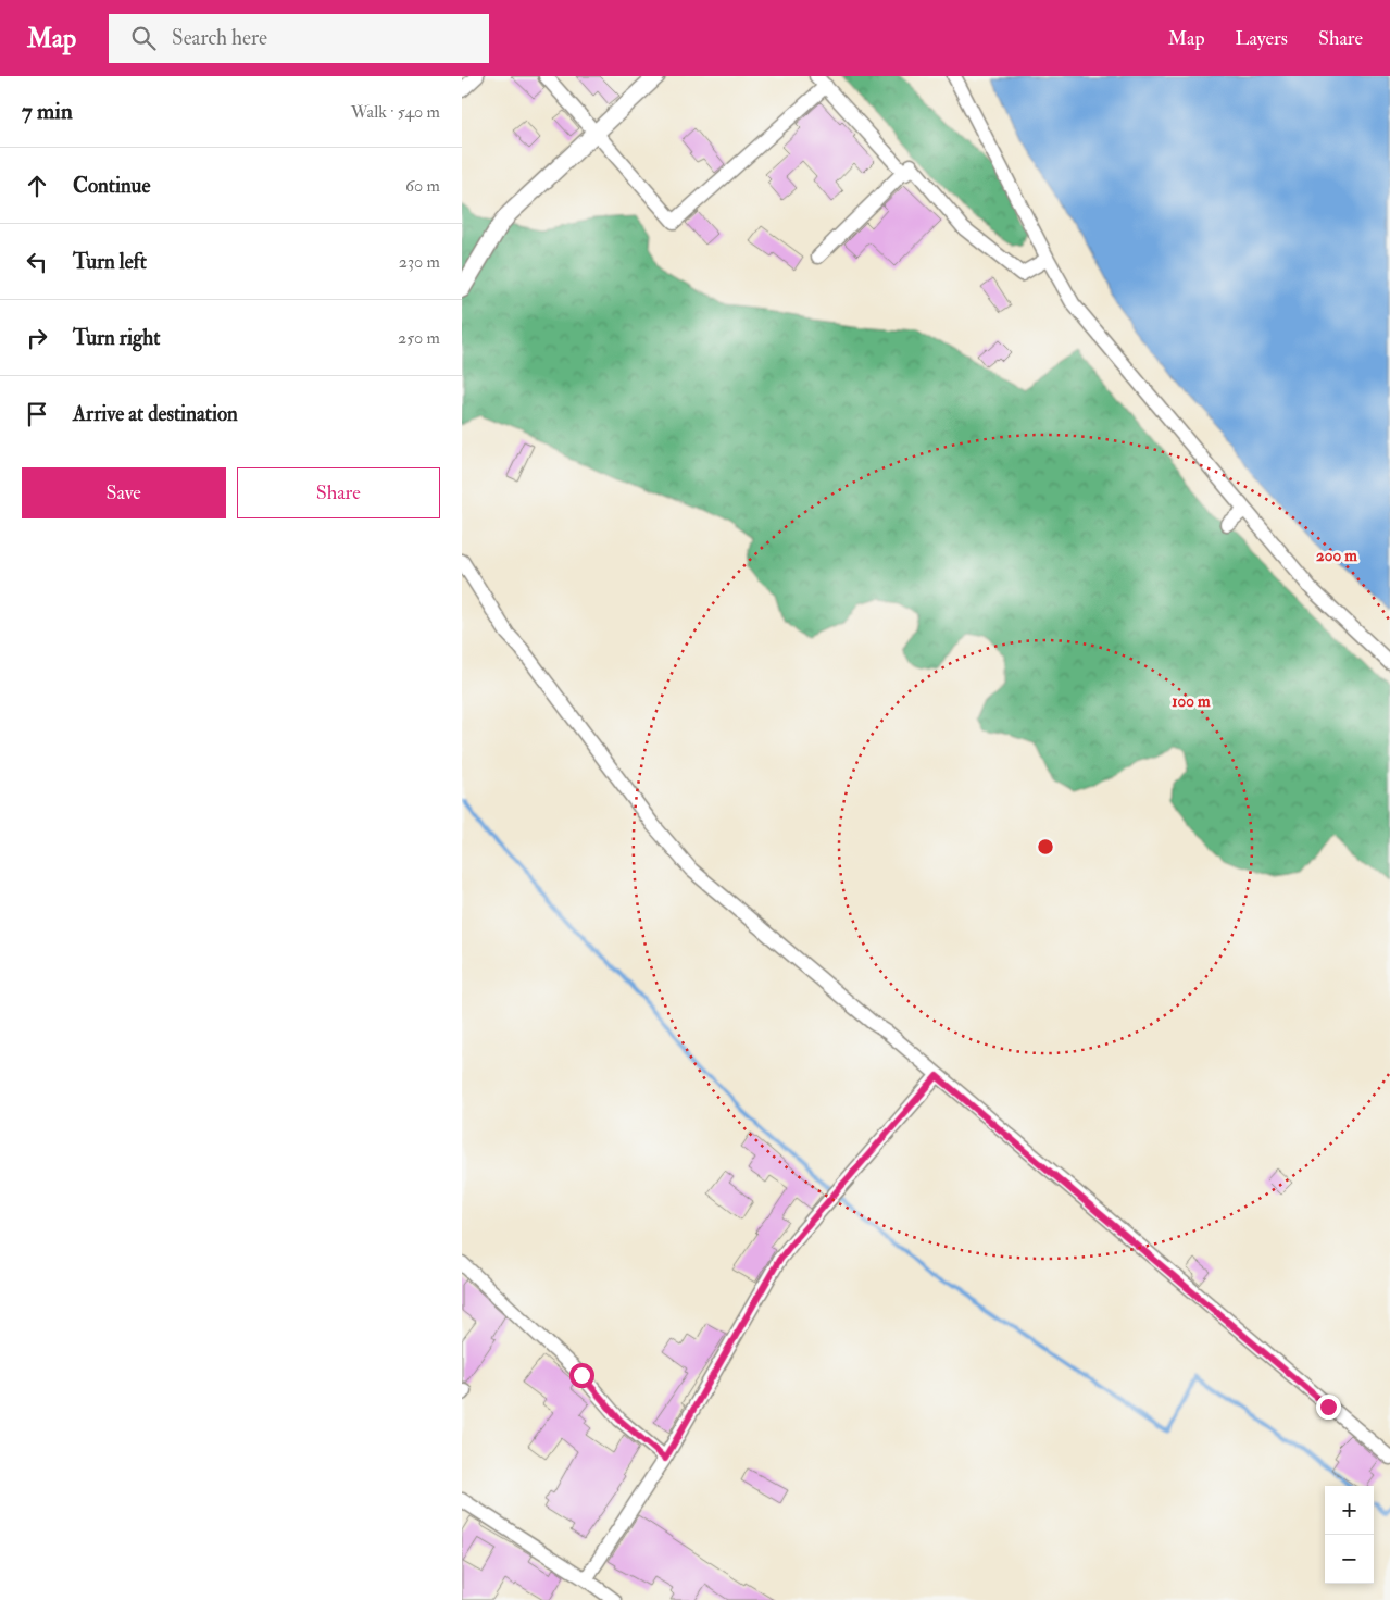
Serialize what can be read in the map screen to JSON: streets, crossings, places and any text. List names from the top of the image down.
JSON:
{
  "page": {
    "header": "Map",
    "search": "Search here",
    "nav": ["Map", "Layers", "Share"],
    "heading": ["7 min", "Walk · 540 m"],
    "list": [
      ["Continue", "60 m"],
      ["Turn left", "230 m"],
      ["Turn right", "250 m"],
      "Arrive at destination"
    ],
    "buttons": ["Save", "Share"],
    "map_buttons": ["+", "−"]
  },
  "rings": ["200 m", "100 m"]
}
